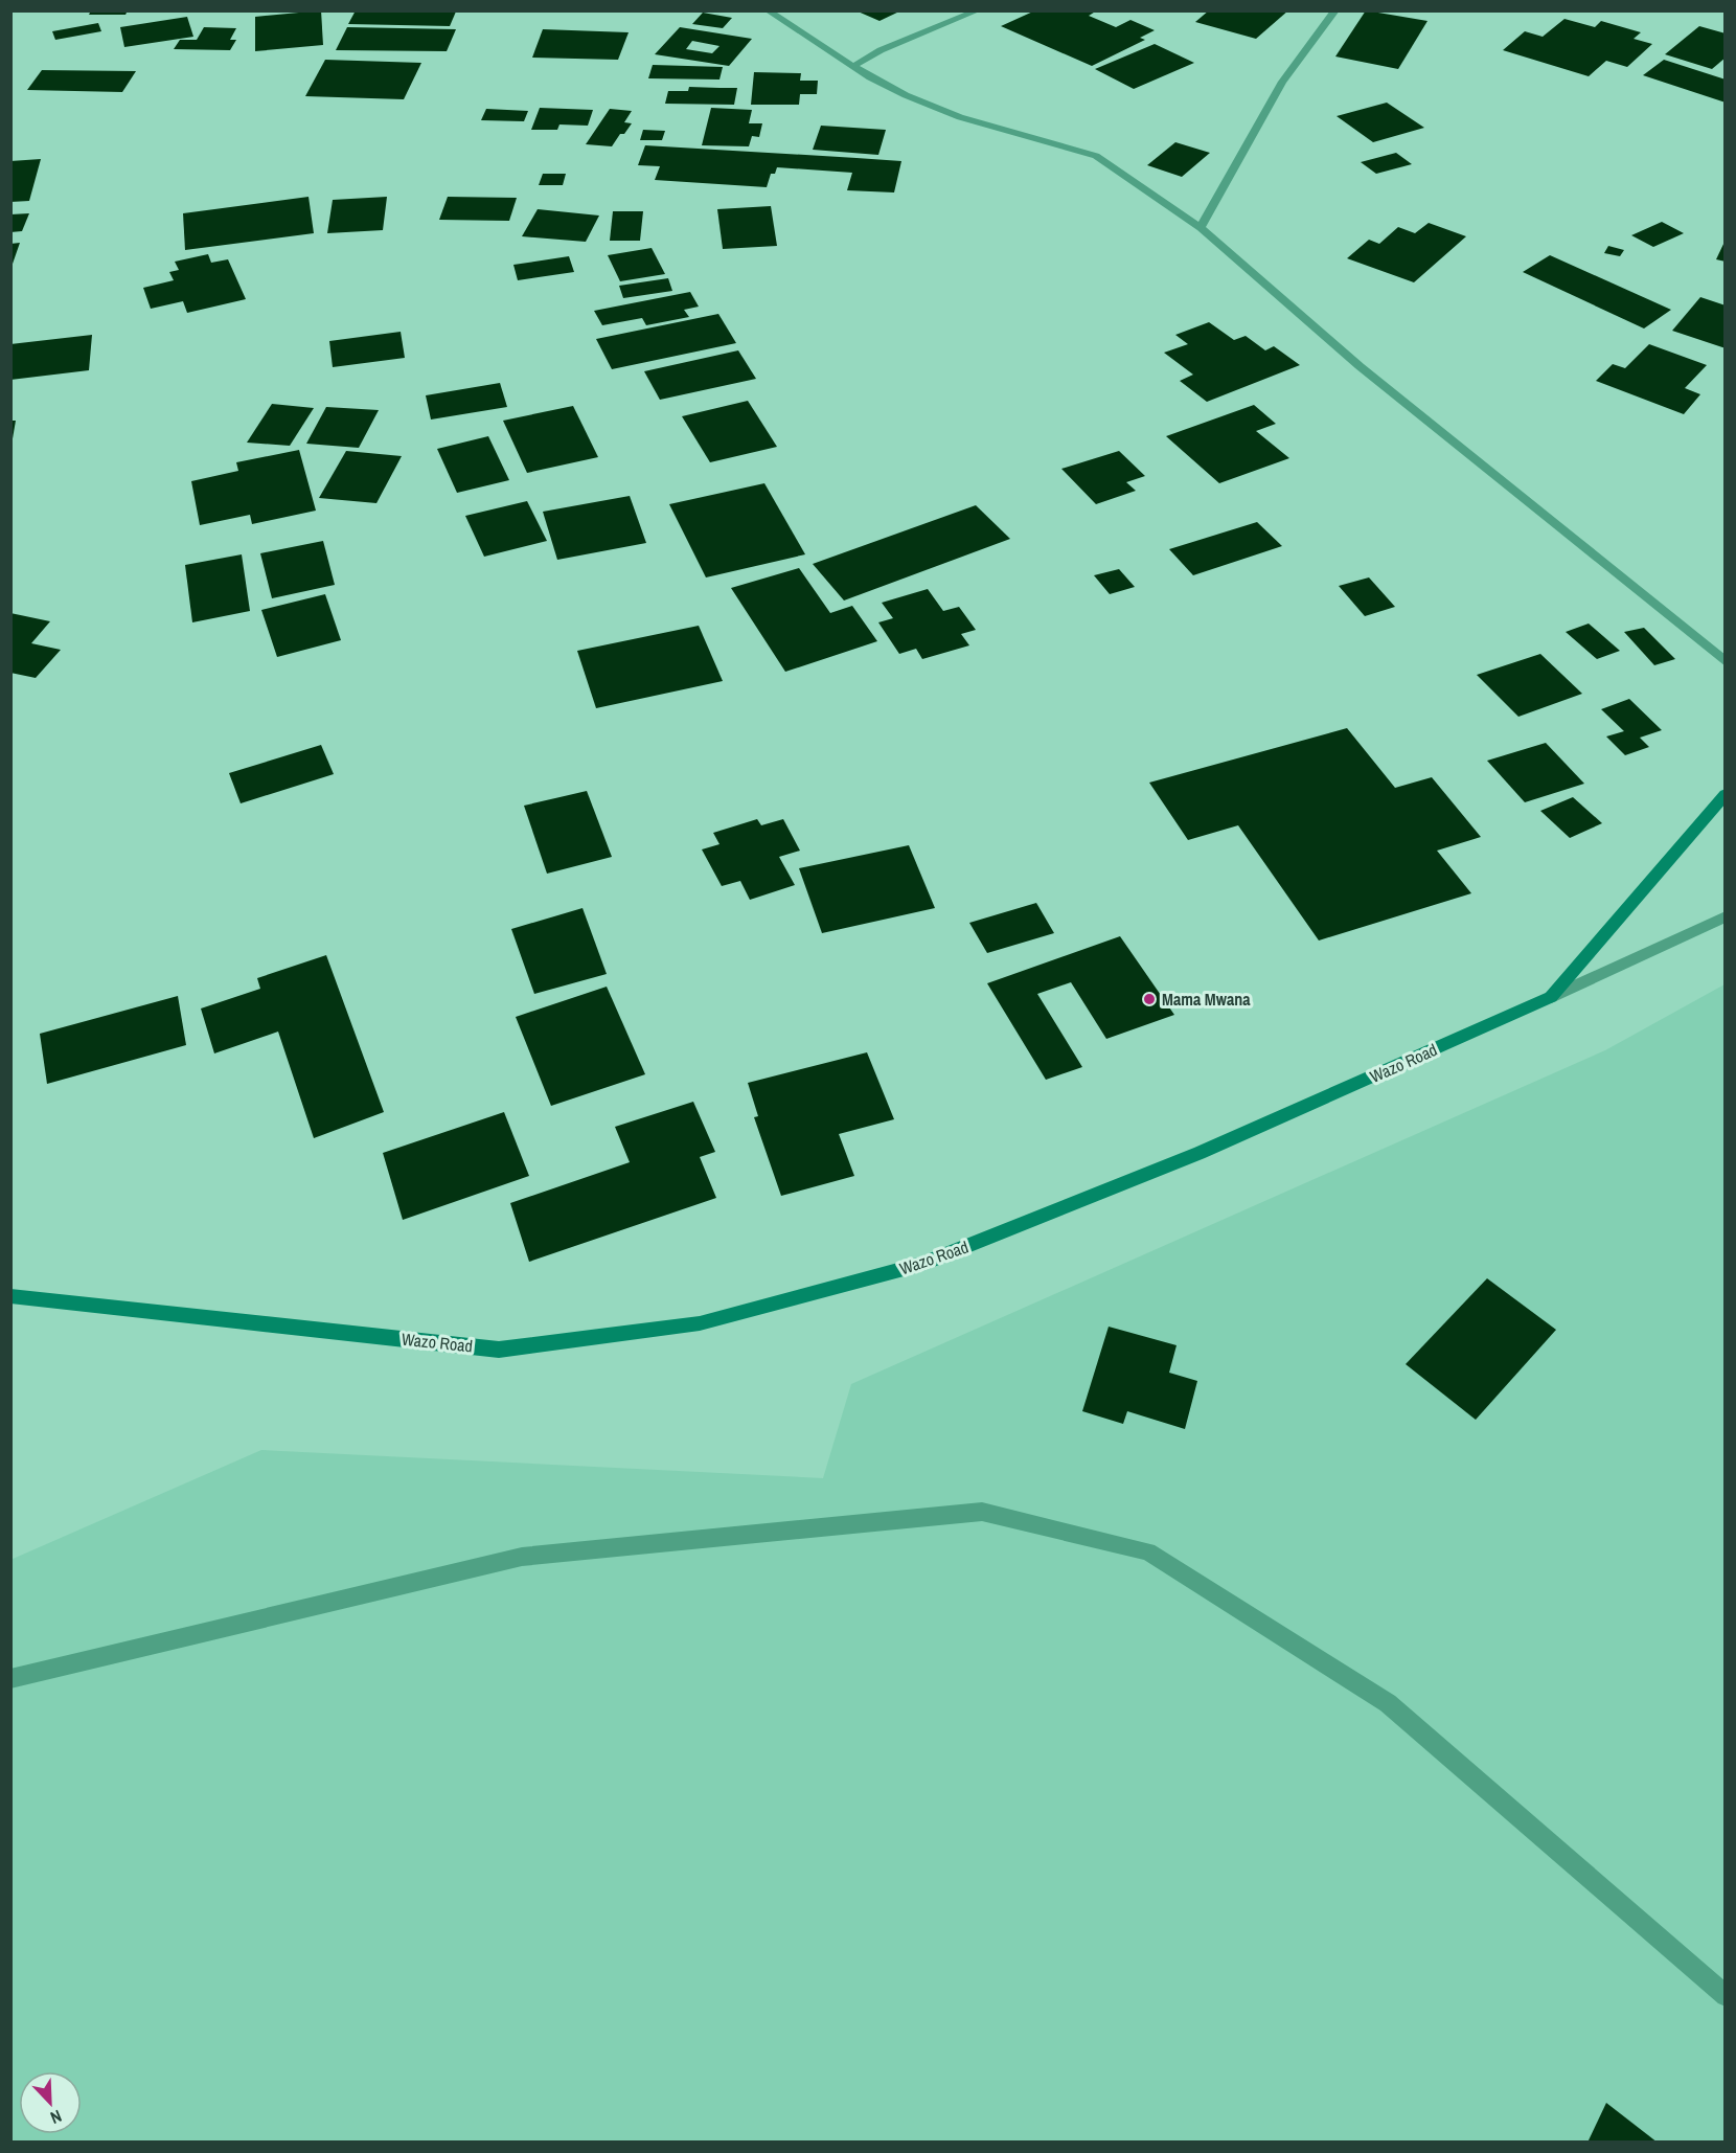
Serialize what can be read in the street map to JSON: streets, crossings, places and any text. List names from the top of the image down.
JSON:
{
  "streets": {
    "main road": ["Wazo Road"]
  },
  "places": ["Mama Mwana"],
  "north": "bottom right"
}
